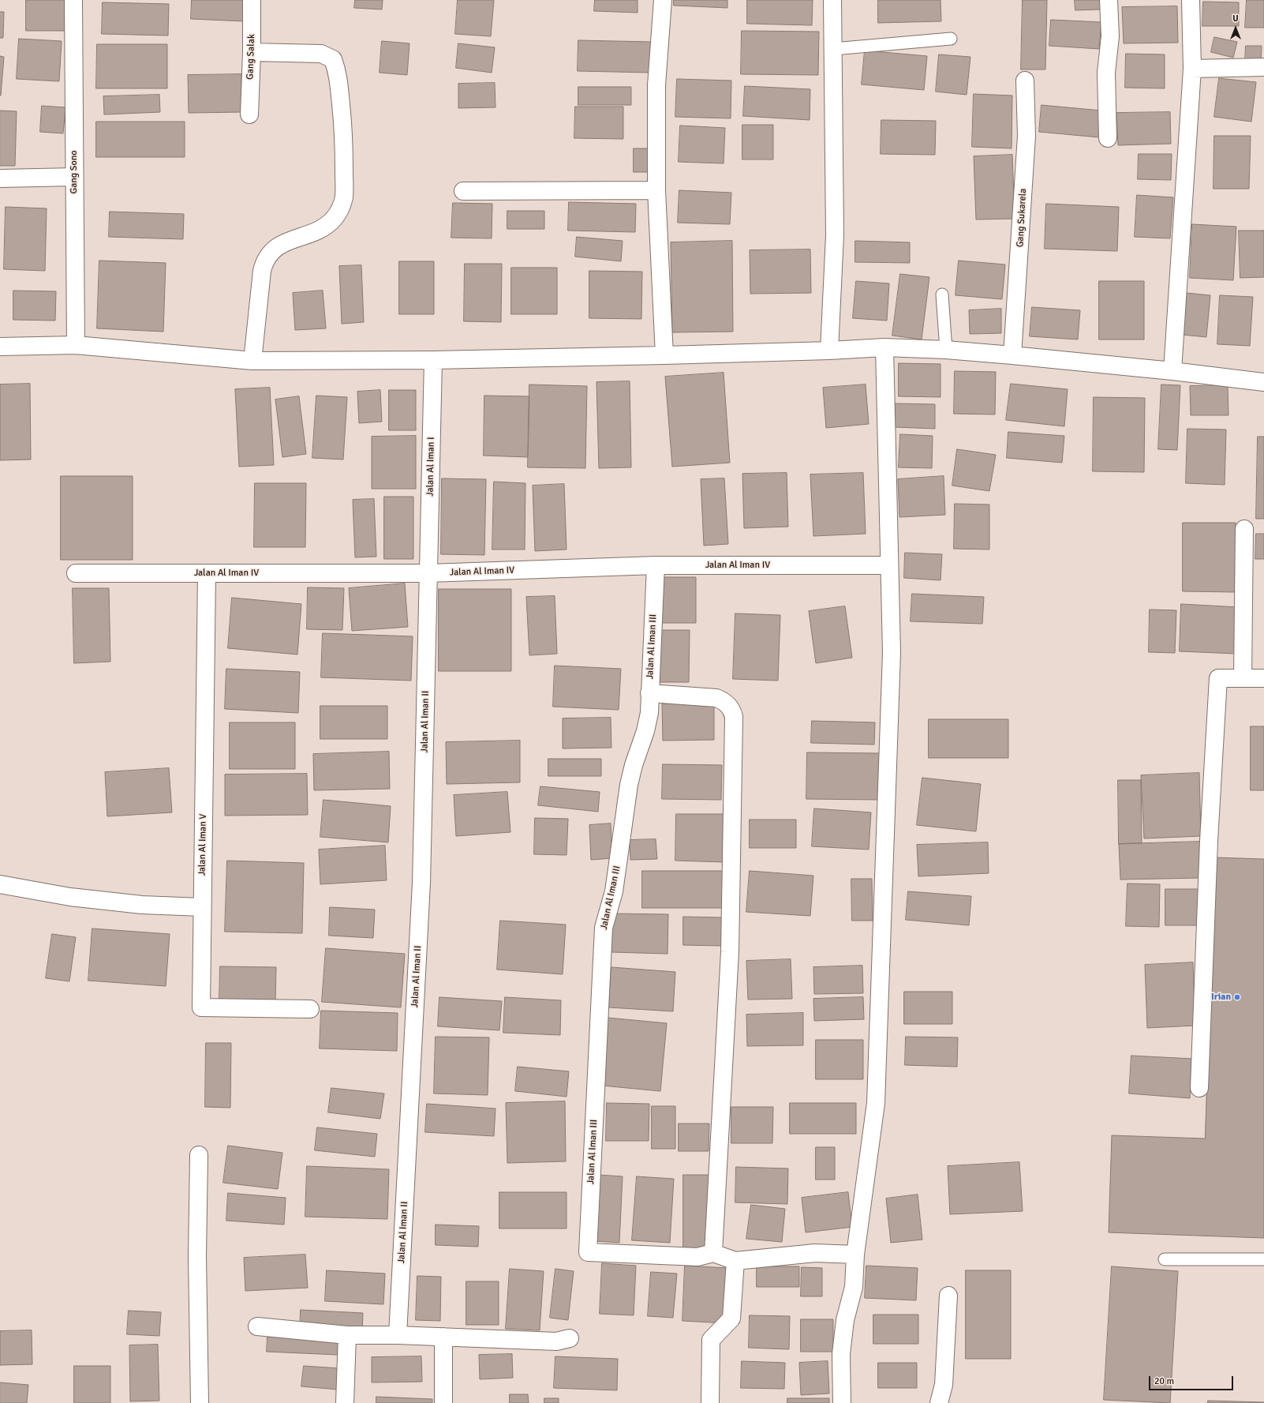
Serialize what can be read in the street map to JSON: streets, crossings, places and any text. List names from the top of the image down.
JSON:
{
  "streets": {
    "street": [
      "Gang Salak",
      "Gang Sono",
      "Gang Sukarela",
      "Jalan Al Iman I",
      "Jalan Al Iman IV",
      "Jalan Al Iman III",
      "Jalan Al Iman II",
      "Jalan Al Iman V"
    ]
  },
  "crossings": [
    ["Jalan Al Iman I", "Jalan Al Iman IV"],
    ["Jalan Al Iman I", "Jalan Al Iman II"],
    ["Jalan Al Iman IV", "Jalan Al Iman III"],
    ["Jalan Al Iman IV", "Jalan Al Iman II"],
    ["Jalan Al Iman IV", "Jalan Al Iman V"]
  ],
  "places": ["Irian"],
  "scale_bar": "20 m",
  "north": "top"
}
